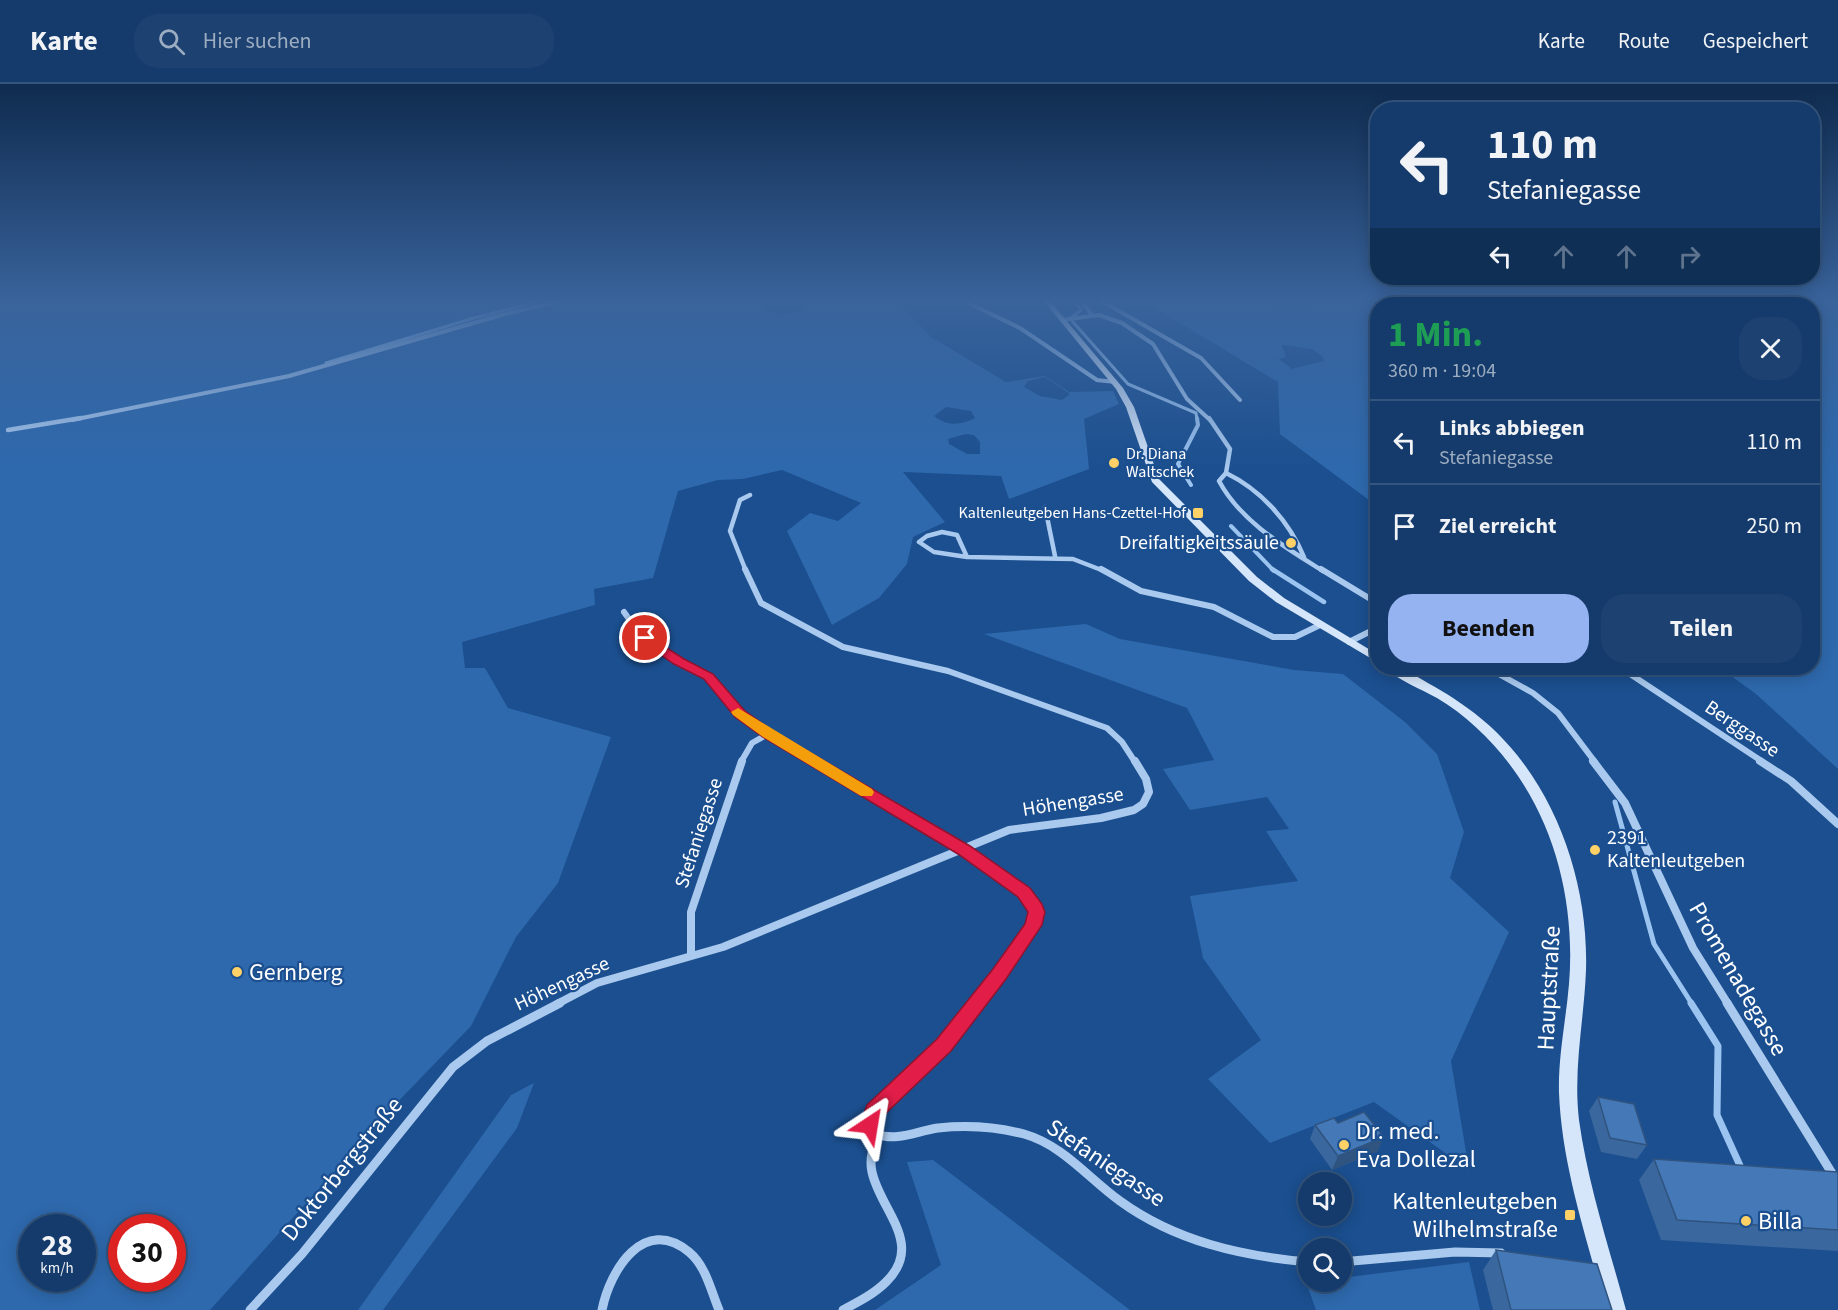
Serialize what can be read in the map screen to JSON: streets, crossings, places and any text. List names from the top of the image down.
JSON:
{
  "streets": {
    "main road": ["Hauptstraße"],
    "street": [
      "Berggasse",
      "Höhengasse",
      "Stefaniegasse",
      "Promenadegasse",
      "Doktorbergstraße"
    ]
  },
  "crossings": [
    ["Höhengasse", "Stefaniegasse"],
    ["Höhengasse", "Doktorbergstraße"]
  ],
  "places": {
    "other": [
      "Dr. Diana Waltschek",
      "Dreifaltigkeitssäule",
      "2391 Kaltenleutgeben",
      "Gernberg",
      "Dr. med. Eva Dollezal",
      "Billa"
    ],
    "transit": ["Kaltenleutgeben Hans-Czettel-Hof", "Kaltenleutgeben Wilhelmstraße"]
  },
  "page": {
    "header": "Karte",
    "search": "Hier suchen",
    "nav": ["Karte", "Route", "Gespeichert"],
    "turn": ["110 m", "Stefaniegasse"],
    "heading": ["1 Min.", "360 m · 19:04"],
    "list": [
      {
        "name": "Links abbiegen",
        "note": "Stefaniegasse",
        "value": "110 m"
      },
      {
        "name": "Ziel erreicht",
        "value": "250 m"
      }
    ],
    "buttons": ["Beenden", "Teilen"],
    "speed": "28 km/h",
    "limit": "30"
  }
}
